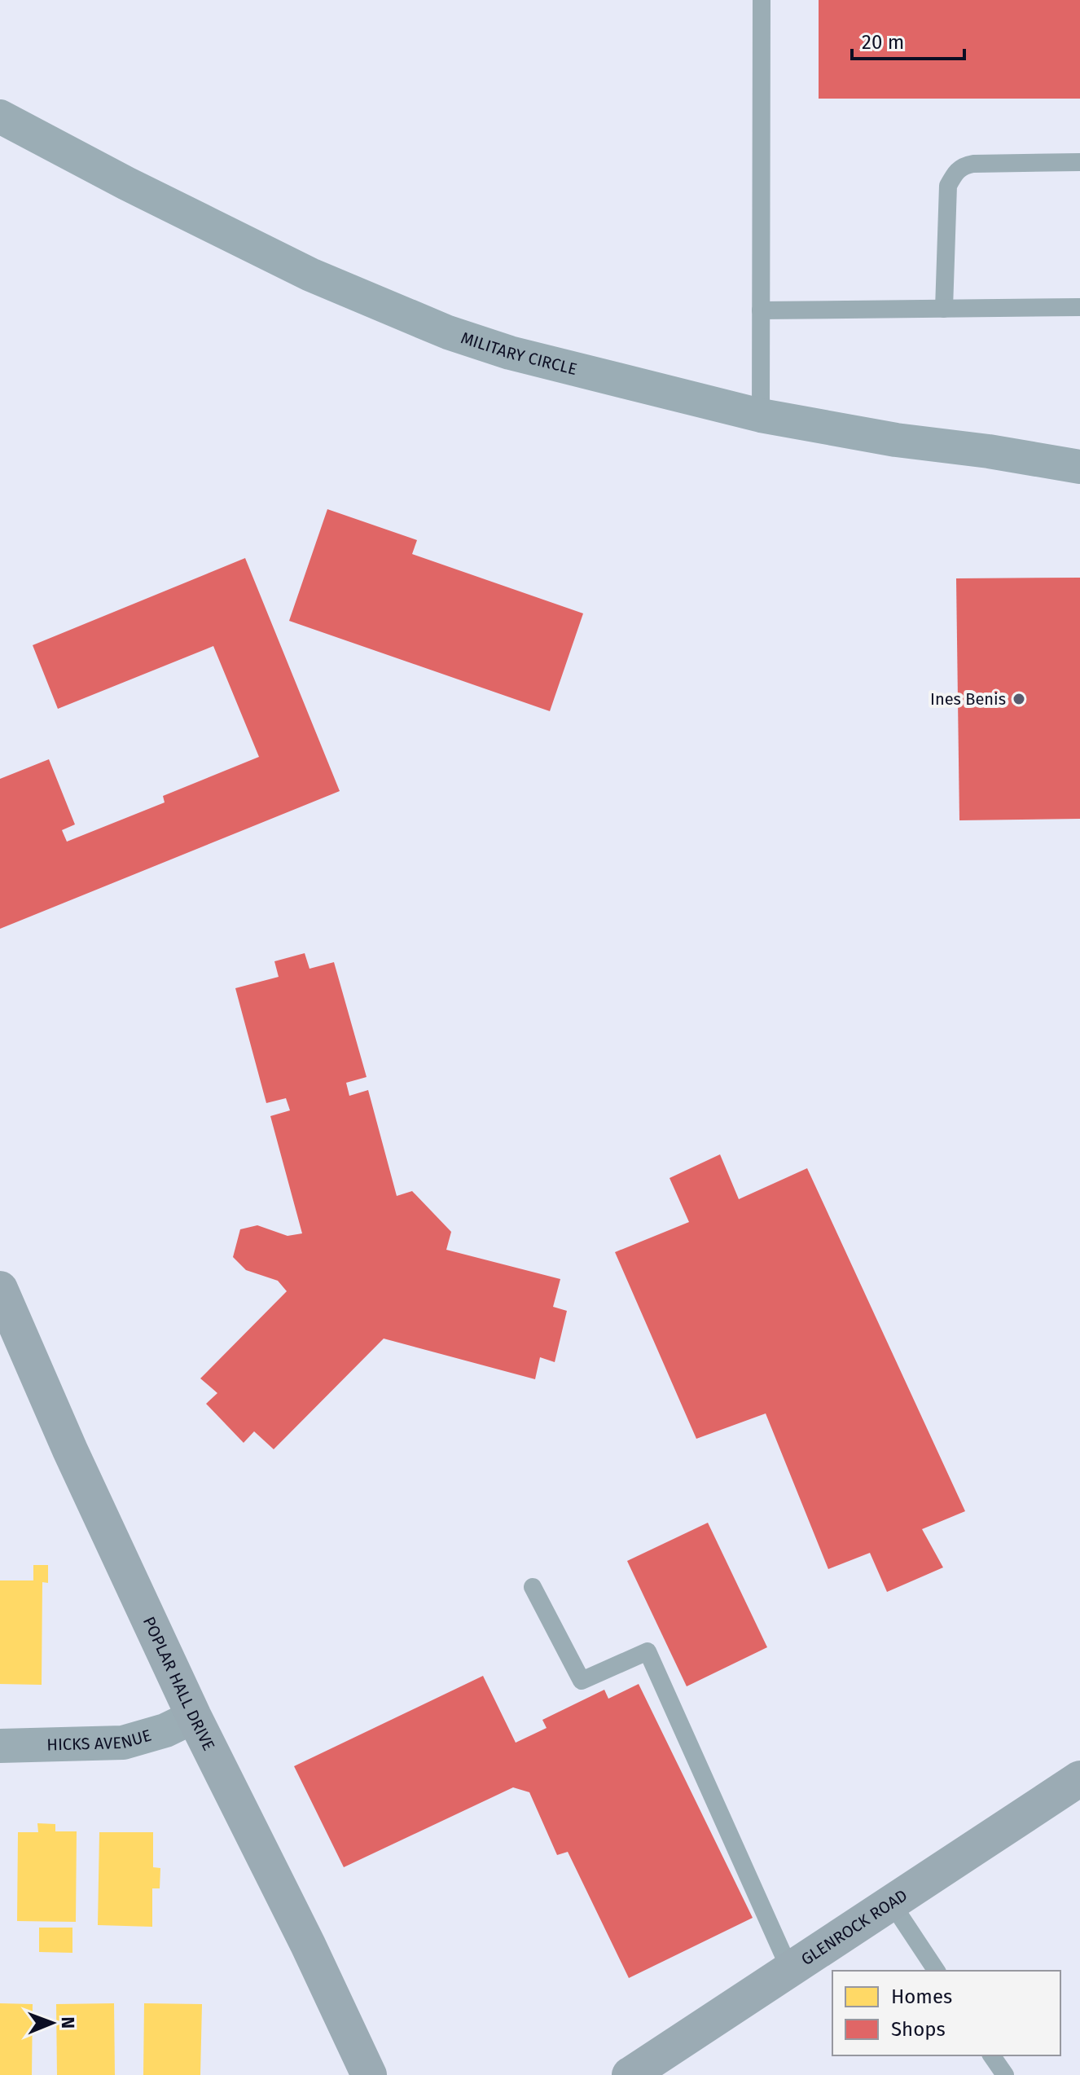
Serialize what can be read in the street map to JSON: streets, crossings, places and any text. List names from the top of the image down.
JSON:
{
  "streets": {
    "street": [
      "MILITARY CIRCLE",
      "POPLAR HALL DRIVE",
      "HICKS AVENUE",
      "GLENROCK ROAD"
    ]
  },
  "crossings": [
    ["POPLAR HALL DRIVE", "HICKS AVENUE"]
  ],
  "places": ["Ines Benis"],
  "legend": ["Homes", "Shops"],
  "scale_bar": "20 m",
  "north": "right"
}
